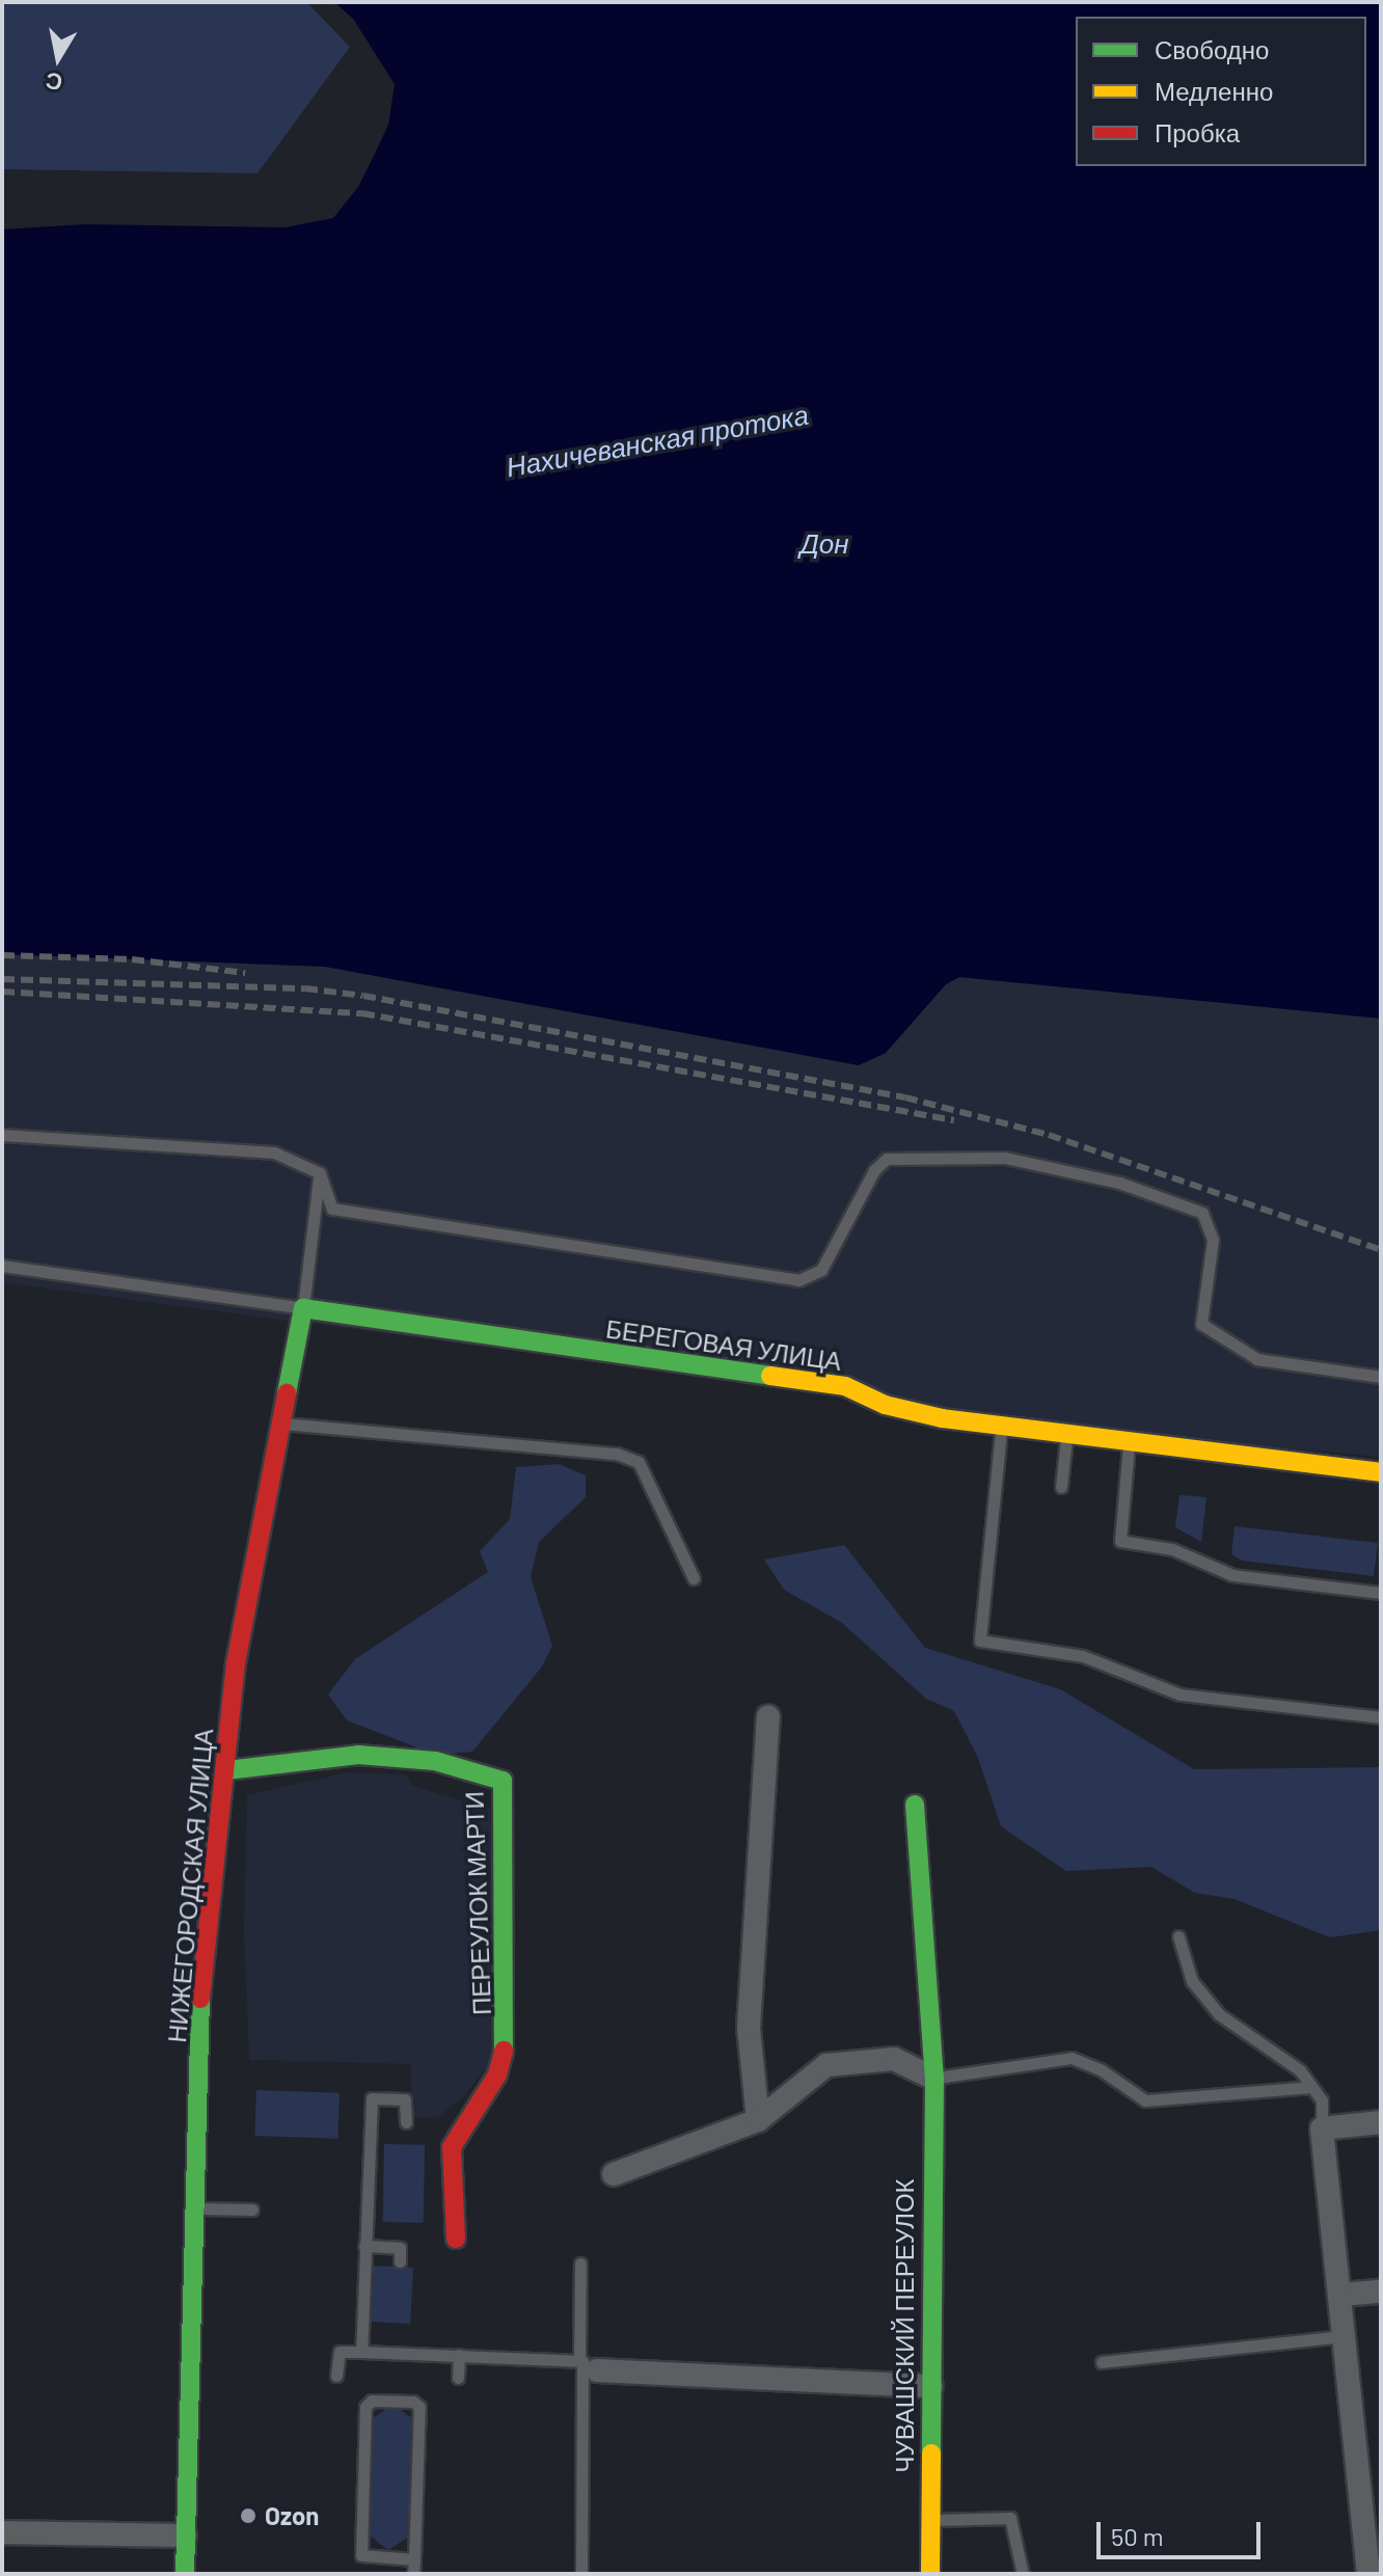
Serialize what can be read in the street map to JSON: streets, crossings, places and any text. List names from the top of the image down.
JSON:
{
  "streets": {
    "street": [
      "БЕРЕГОВАЯ УЛИЦА",
      "НИЖЕГОРОДСКАЯ УЛИЦА",
      "ПЕРЕУЛОК МАРТИ",
      "ЧУВАШСКИЙ ПЕРЕУЛОК"
    ]
  },
  "crossings": [
    ["БЕРЕГОВАЯ УЛИЦА", "НИЖЕГОРОДСКАЯ УЛИЦА"],
    ["НИЖЕГОРОДСКАЯ УЛИЦА", "ПЕРЕУЛОК МАРТИ"]
  ],
  "water": ["Нахичеванская протока", "Дон"],
  "places": ["Ozon"],
  "legend": ["Свободно", "Медленно", "Пробка"],
  "scale_bar": "50 m",
  "north": "bottom"
}
